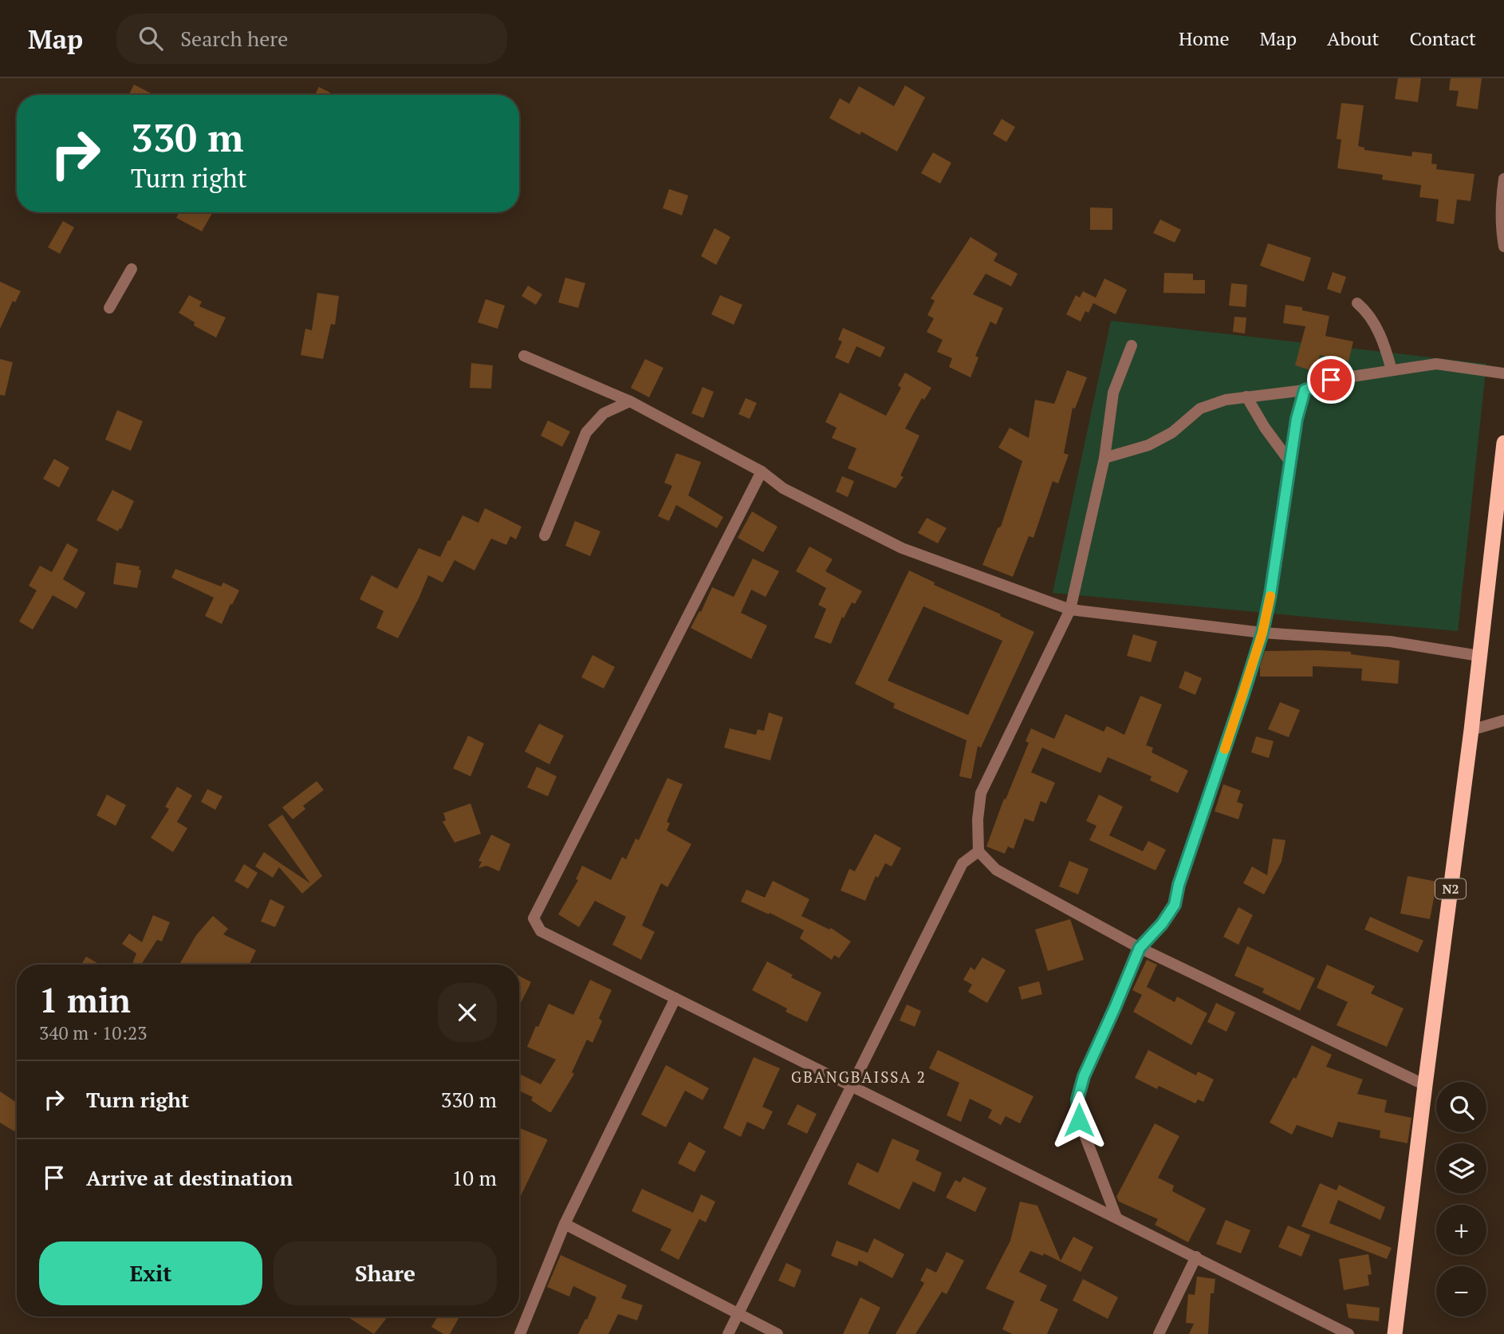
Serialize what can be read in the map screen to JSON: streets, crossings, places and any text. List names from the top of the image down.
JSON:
{
  "streets": {
    "highway": ["N2"]
  },
  "districts": ["GBANGBAISSA 2"],
  "page": {
    "header": "Map",
    "search": "Search here",
    "nav": [
      "Home",
      "Map",
      "About",
      "Contact"
    ],
    "turn": ["330 m", "Turn right"],
    "heading": ["1 min", "340 m · 10:23"],
    "list": [
      {
        "name": "Turn right",
        "value": "330 m"
      },
      {
        "name": "Arrive at destination",
        "value": "10 m"
      }
    ],
    "map_buttons": ["+", "−"],
    "buttons": ["Exit", "Share"]
  }
}
